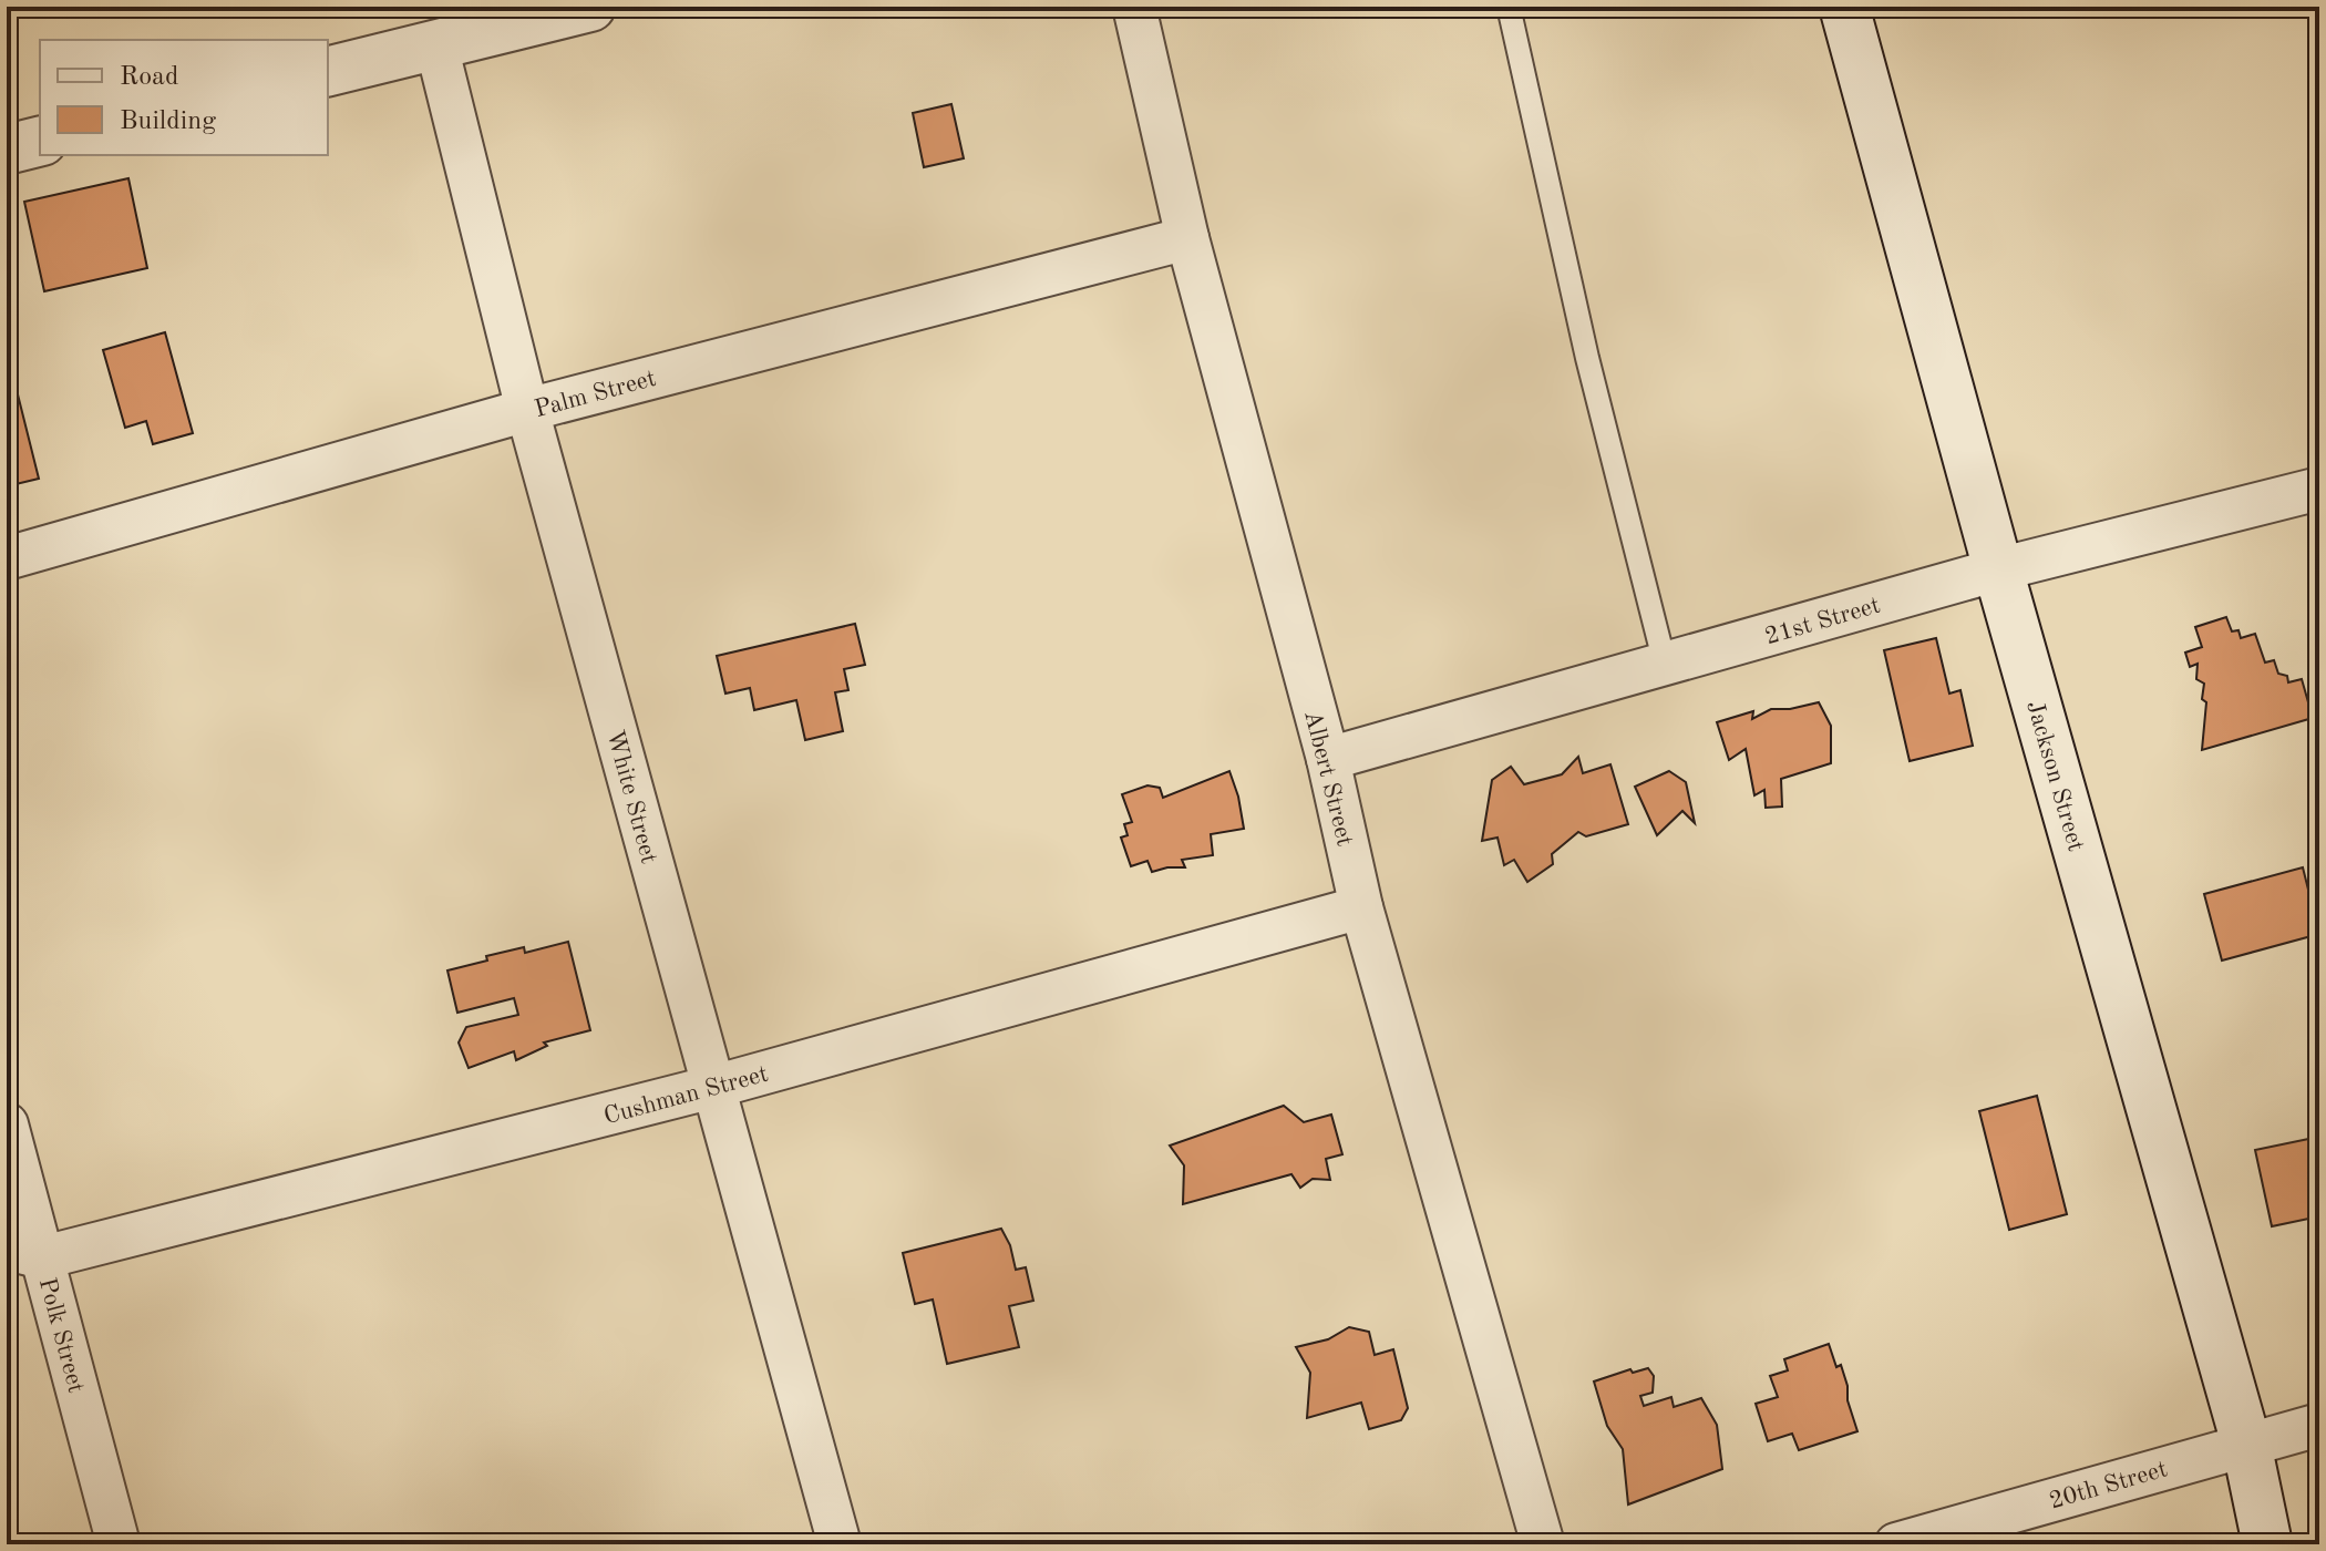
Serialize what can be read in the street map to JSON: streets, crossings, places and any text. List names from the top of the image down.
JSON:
{
  "streets": {
    "main road": ["Jackson Street"],
    "street": [
      "Palm Street",
      "21st Street",
      "Albert Street",
      "White Street",
      "Cushman Street",
      "Polk Street",
      "20th Street"
    ]
  },
  "crossings": [
    ["Palm Street", "Albert Street"],
    ["Palm Street", "White Street"],
    ["21st Street", "Jackson Street"],
    ["21st Street", "Albert Street"],
    ["Jackson Street", "20th Street"],
    ["Albert Street", "Cushman Street"],
    ["White Street", "Cushman Street"],
    ["Cushman Street", "Polk Street"]
  ],
  "legend": ["Road", "Building"]
}
